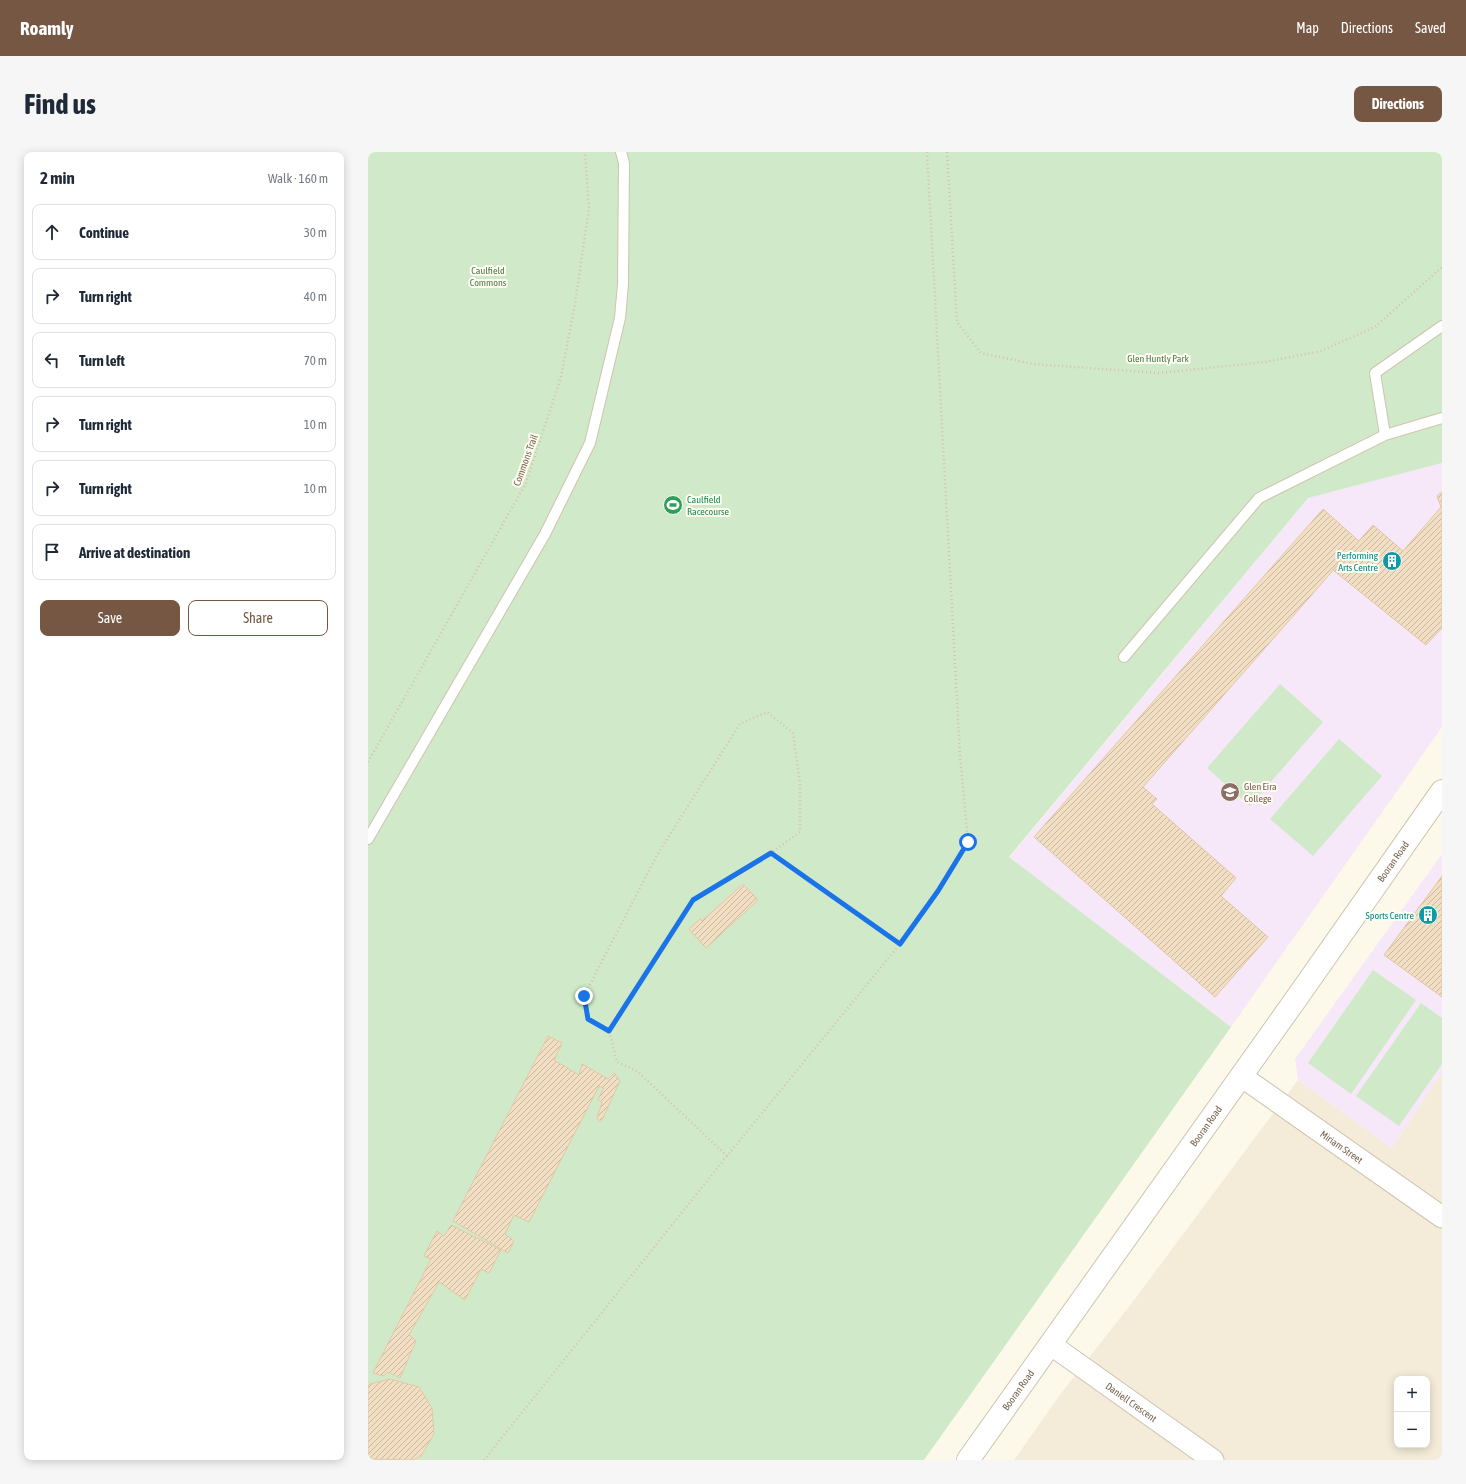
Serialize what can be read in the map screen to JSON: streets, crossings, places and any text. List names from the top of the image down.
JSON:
{
  "streets": {
    "main road": ["Booran Road"],
    "street": ["Miriam Street", "Daniell Crescent"],
    "path": ["Commons Trail"]
  },
  "crossings": [
    ["Booran Road", "Miriam Street"],
    ["Booran Road", "Daniell Crescent"]
  ],
  "parks": ["Caulfield Commons", "Glen Huntly Park"],
  "places": {
    "sports": ["Caulfield Racecourse"],
    "building": ["Performing Arts Centre", "Sports Centre"],
    "school or university": ["Glen Eira College"]
  },
  "page": {
    "header": "Roamly",
    "nav": ["Map", "Directions", "Saved"],
    "buttons": [
      "Directions",
      ["Save", "Share"]
    ],
    "title": "Find us",
    "heading": ["2 min", "Walk · 160 m"],
    "list": [
      ["Continue", "30 m"],
      ["Turn right", "40 m"],
      ["Turn left", "70 m"],
      ["Turn right", "10 m"],
      ["Turn right", "10 m"],
      "Arrive at destination"
    ],
    "map_buttons": ["+", "−"]
  }
}
